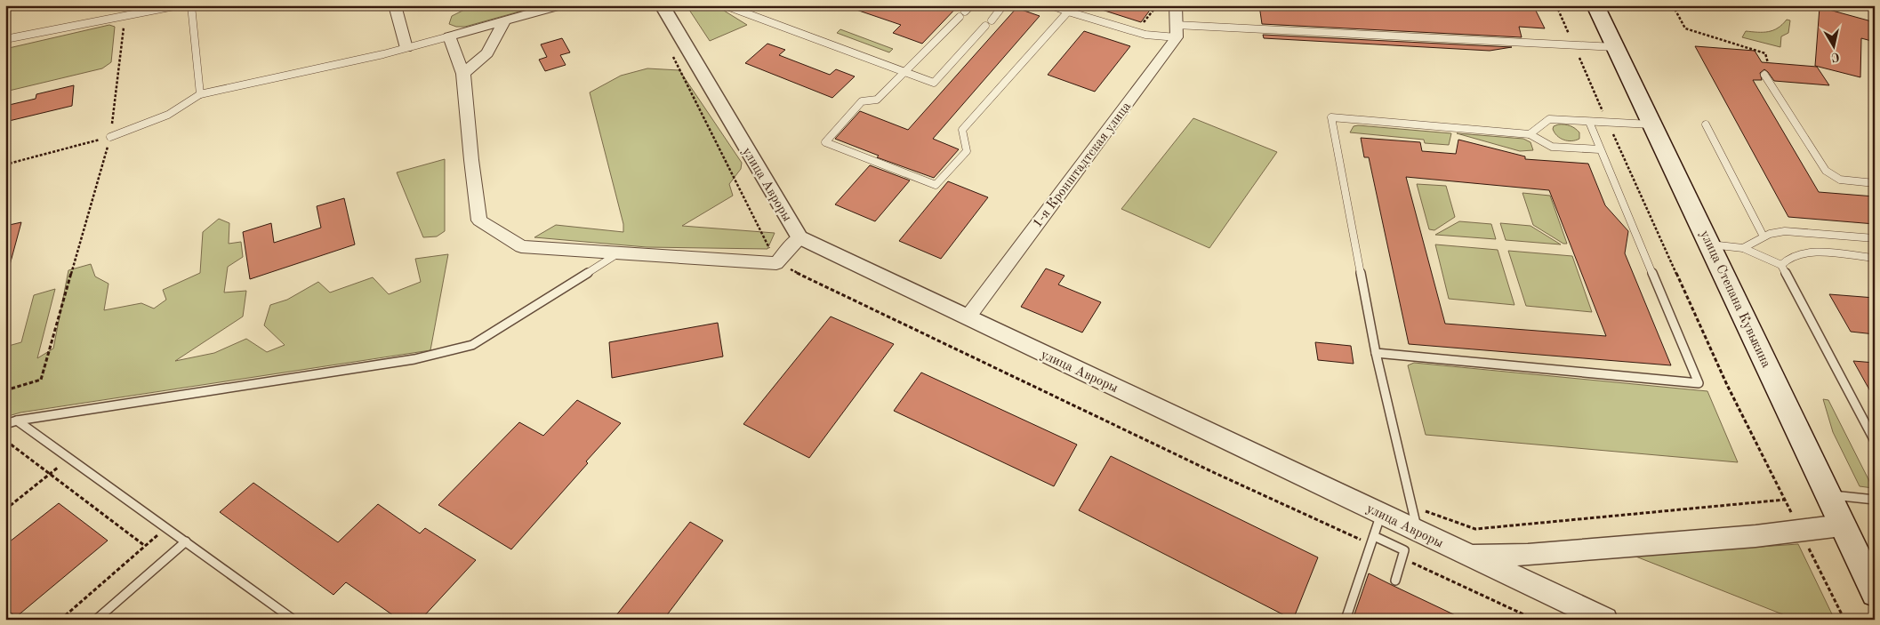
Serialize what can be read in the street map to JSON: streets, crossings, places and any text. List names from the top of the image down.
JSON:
{
  "streets": {
    "main road": ["улица Степана Кувыкина"],
    "street": ["1-я Кронштадтская улица", "улица Авроры"]
  },
  "crossings": [
    ["1-я Кронштадтская улица", "улица Авроры"]
  ],
  "north": "bottom"
}
